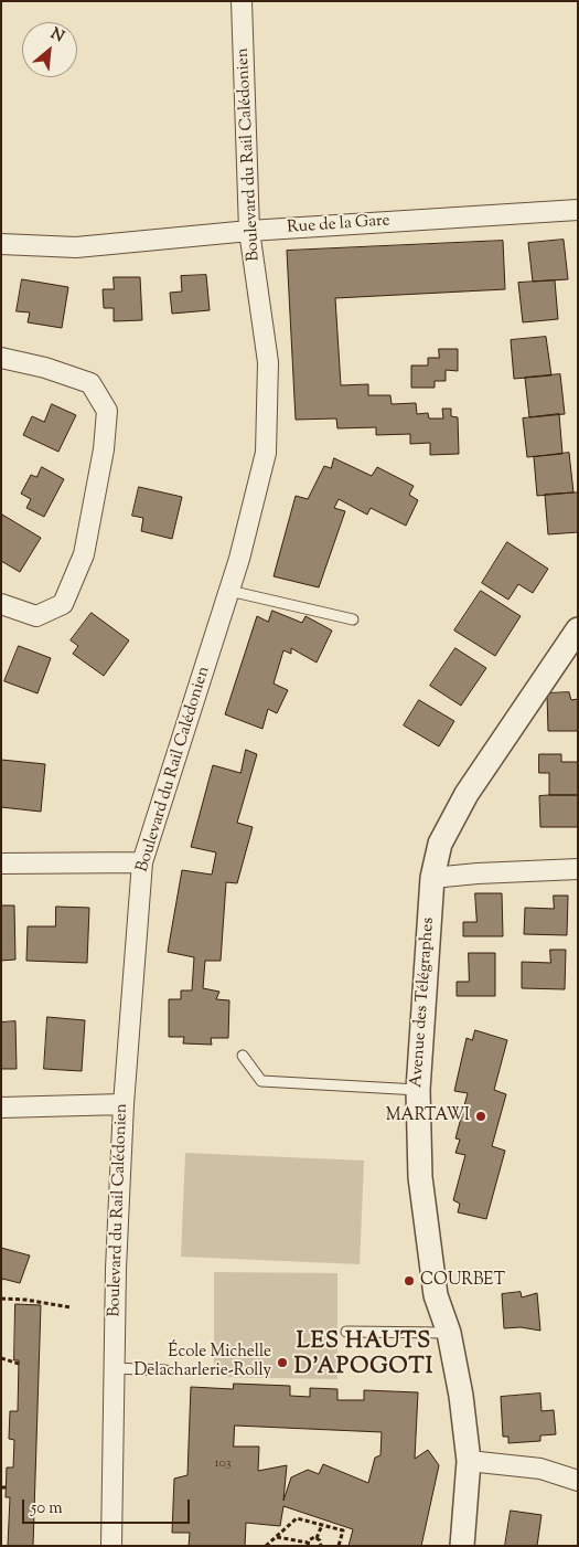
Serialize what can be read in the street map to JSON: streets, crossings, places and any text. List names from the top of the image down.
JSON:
{
  "streets": {
    "street": ["Boulevard du Rail Calédonien", "Rue de la Gare", "Avenue des Télégraphes"]
  },
  "crossings": [
    ["Boulevard du Rail Calédonien", "Rue de la Gare"]
  ],
  "districts": ["LES HAUTS D'APOGOTI"],
  "places": ["MARTAWI", "COURBET", "École Michelle Delacharlerie-Rolly"],
  "house_numbers": ["103"],
  "scale_bar": "50 m",
  "north": "top right"
}
